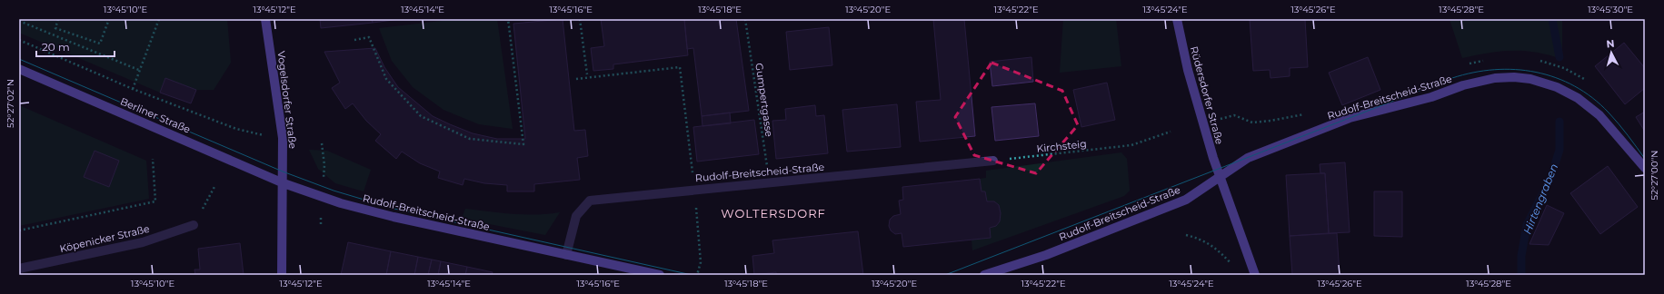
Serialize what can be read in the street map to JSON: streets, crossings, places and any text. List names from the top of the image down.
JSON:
{
  "streets": {
    "street": [
      "Rüdersdorfer Straße",
      "Rudolf-Breitscheid-Straße",
      "Vogelsdorfer Straße",
      "Berliner Straße",
      "Köpenicker Straße"
    ],
    "path": ["Gumpertgasse", "Kirchsteig"]
  },
  "crossings": [
    ["Rüdersdorfer Straße", "Rudolf-Breitscheid-Straße"],
    ["Rudolf-Breitscheid-Straße", "Vogelsdorfer Straße"],
    ["Rudolf-Breitscheid-Straße", "Gumpertgasse"],
    ["Rudolf-Breitscheid-Straße", "Berliner Straße"],
    ["Rudolf-Breitscheid-Straße", "Kirchsteig"],
    ["Vogelsdorfer Straße", "Berliner Straße"]
  ],
  "districts": ["WOLTERSDORF"],
  "water": ["Hirtengraben"],
  "scale_bar": "20 m",
  "north": "top",
  "coordinates": [
    "13°45'10\"E",
    "13°45'12\"E",
    "13°45'14\"E",
    "13°45'16\"E",
    "13°45'18\"E",
    "13°45'20\"E",
    "13°45'22\"E",
    "13°45'24\"E",
    "13°45'26\"E",
    "13°45'28\"E",
    "13°45'30\"E",
    "52°27'02\"N",
    "52°27'00\"N"
  ]
}
